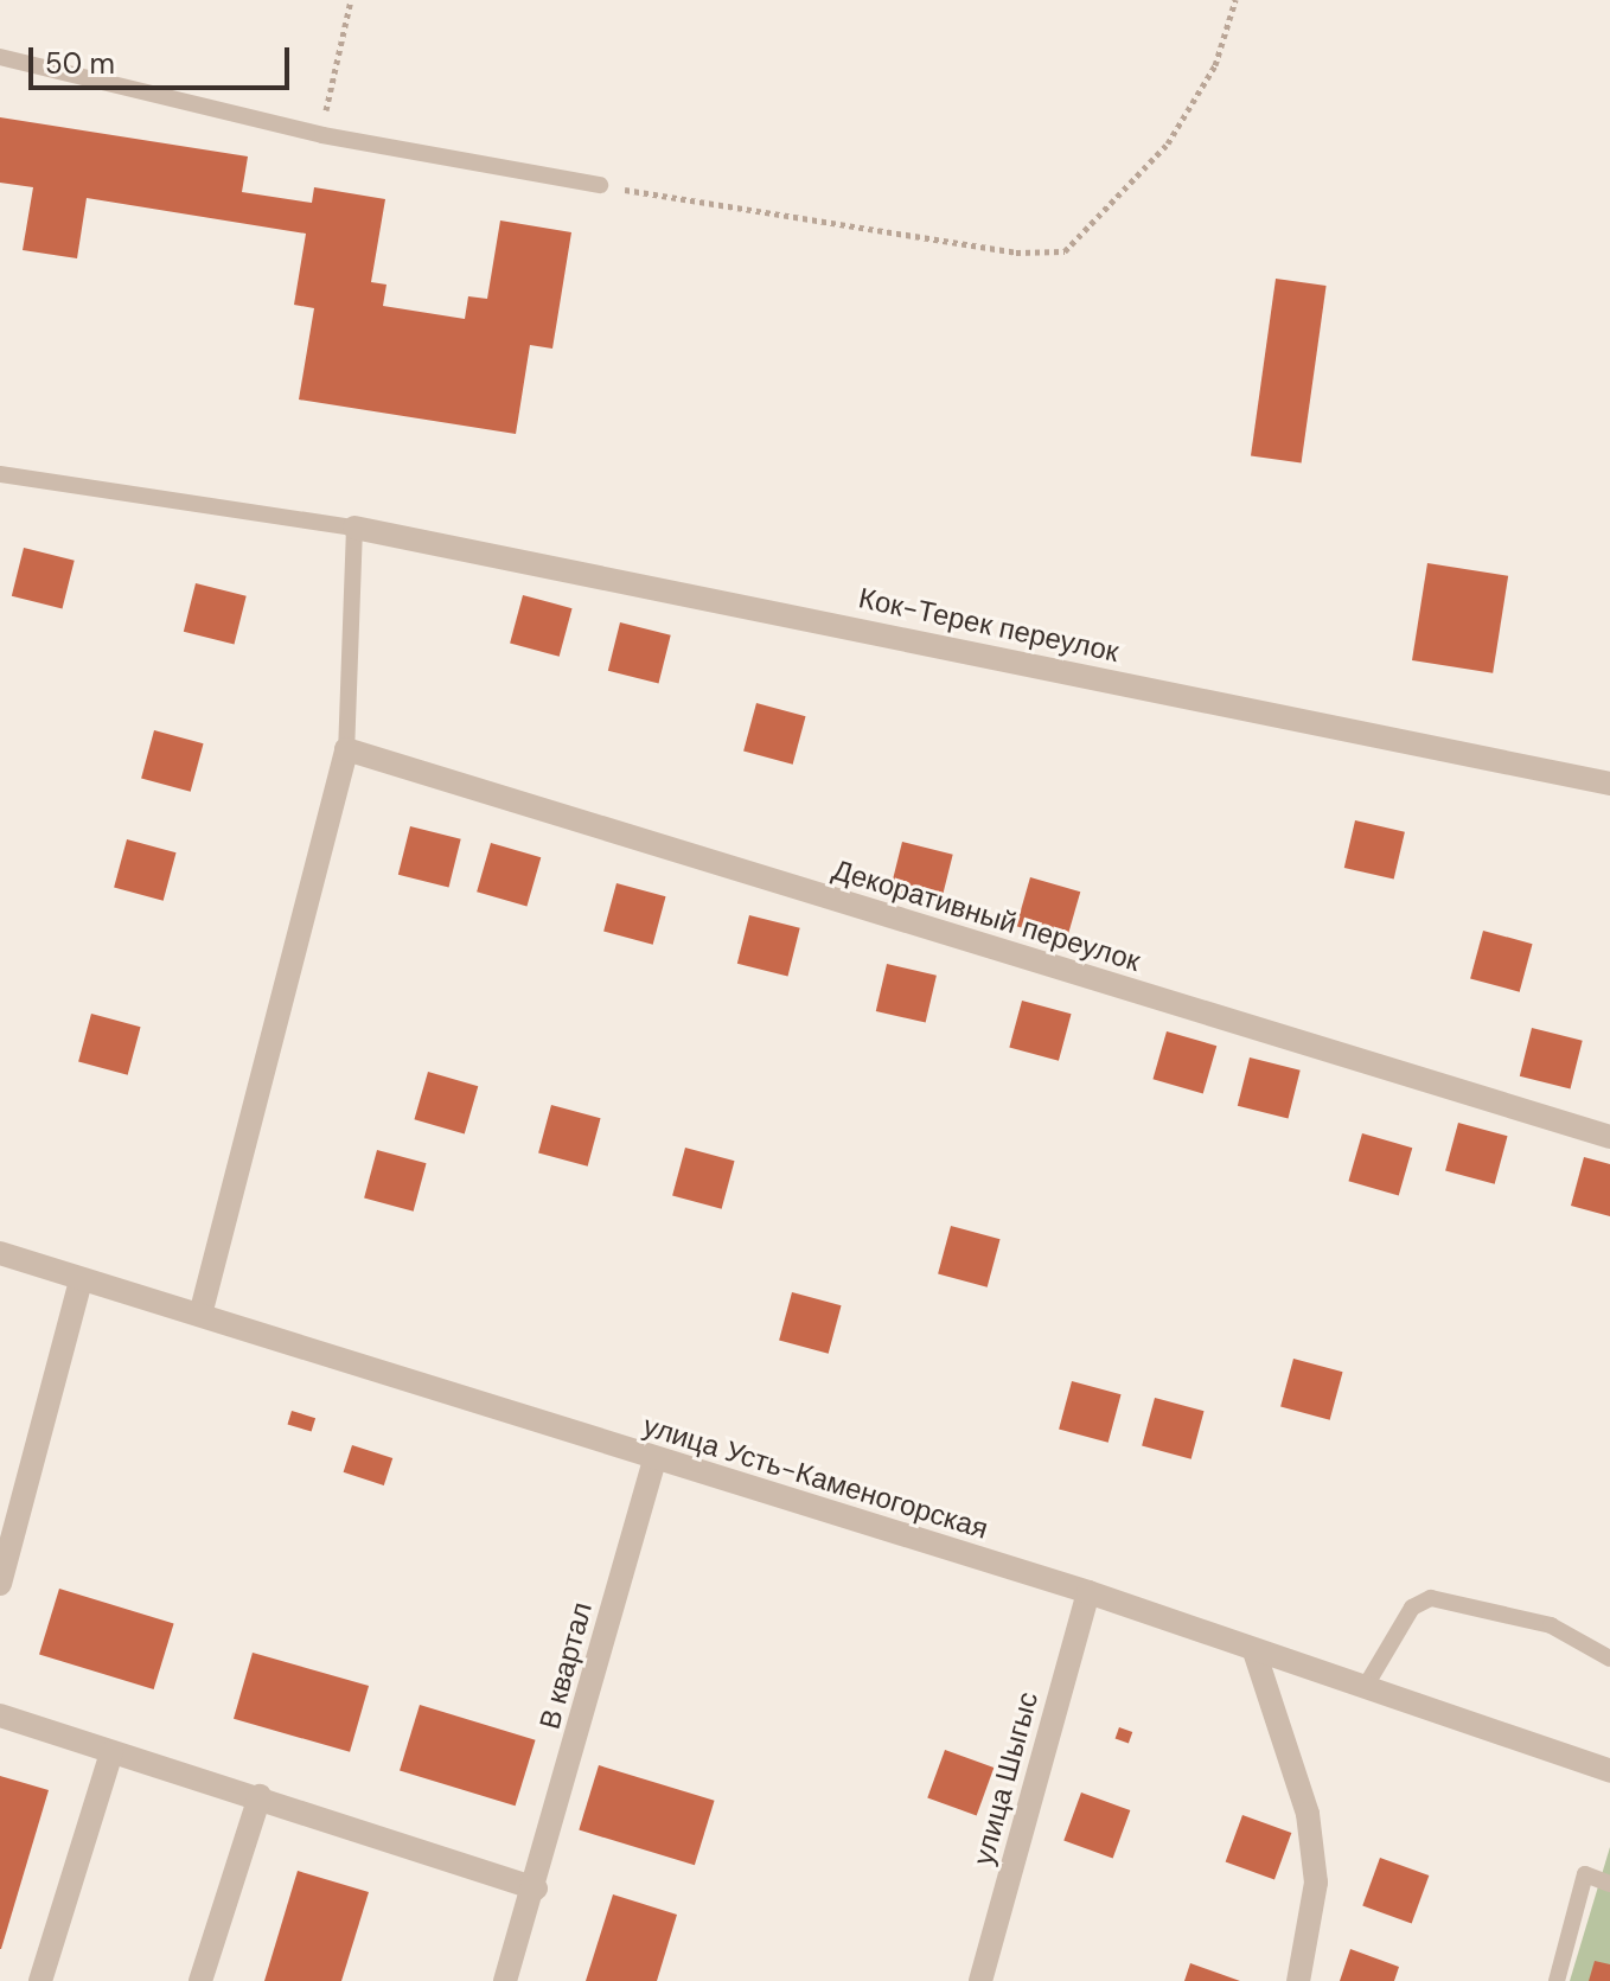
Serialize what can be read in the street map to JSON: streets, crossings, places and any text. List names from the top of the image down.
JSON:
{
  "streets": {
    "street": [
      "Кок-Терек переулок",
      "Декоративный переулок",
      "улица Усть-Каменогорская",
      "В квартал",
      "улица Шыгыс"
    ]
  },
  "crossings": [
    ["улица Усть-Каменогорская", "В квартал"],
    ["улица Усть-Каменогорская", "улица Шыгыс"]
  ],
  "scale_bar": "50 m"
}
